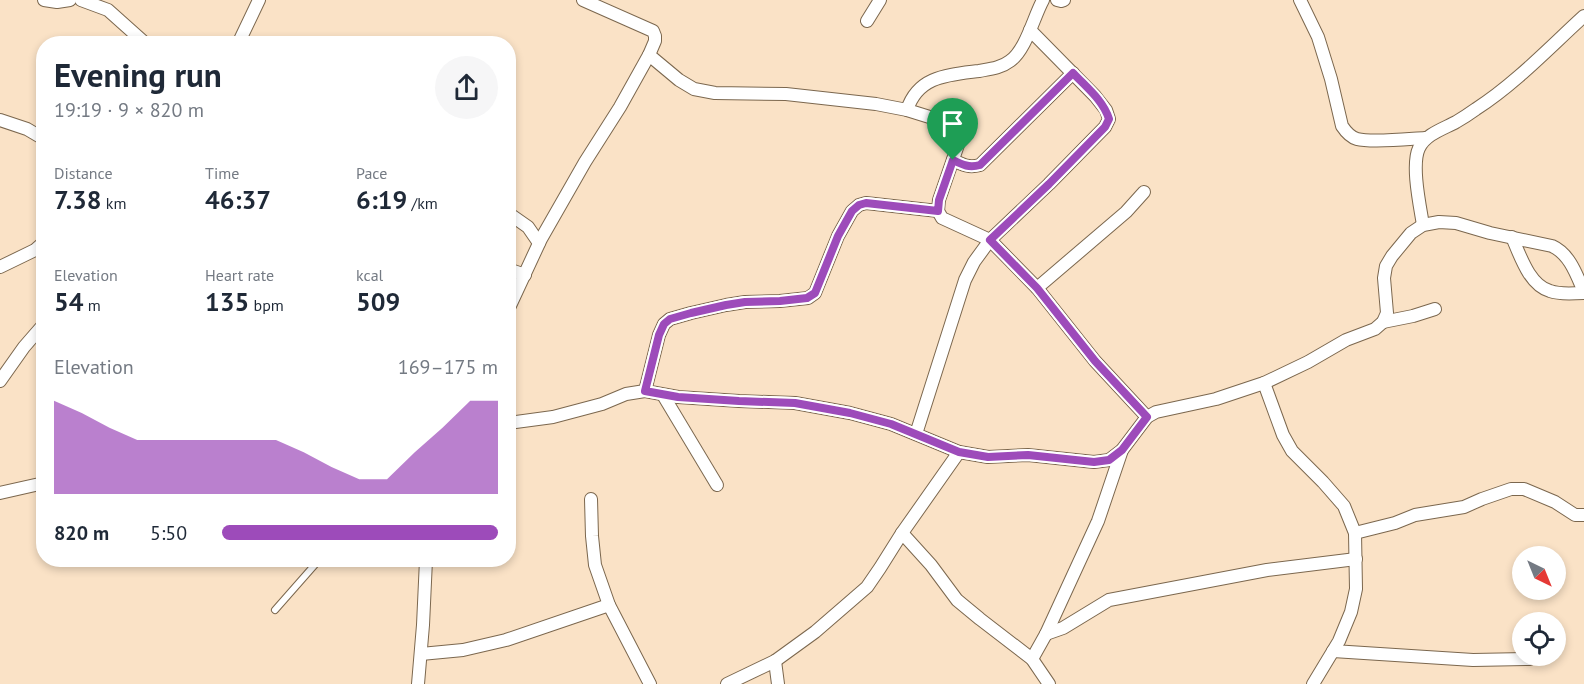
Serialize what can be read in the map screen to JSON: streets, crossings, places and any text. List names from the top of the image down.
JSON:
{
  "north": "bottom right",
  "page": {
    "heading": ["Evening run", "19:19 · 9 × 820 m"],
    "stats": [
      ["Distance", "7.38 km"],
      ["Time", "46:37"],
      ["Pace", "6:19 /km"],
      ["Elevation", "54 m"],
      ["Heart rate", "135 bpm"],
      ["kcal", "509"]
    ],
    "chart": ["Elevation", "169–175 m"],
    "list": [
      {
        "name": "820 m",
        "note": "5:50"
      }
    ]
  }
}
